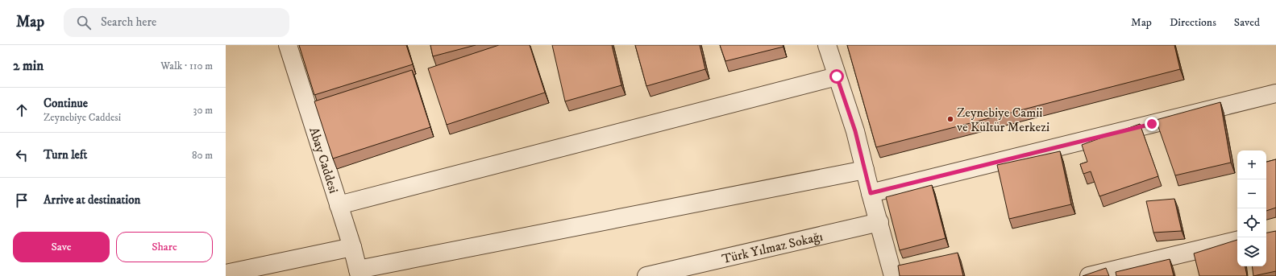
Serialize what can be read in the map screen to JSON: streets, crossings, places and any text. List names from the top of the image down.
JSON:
{
  "streets": {
    "street": ["Abay Caddesi", "Türk Yılmaz Sokağı"]
  },
  "places": ["Zeynebiye Camii ve Kültür Merkezi"],
  "page": {
    "header": "Map",
    "search": "Search here",
    "nav": ["Map", "Directions", "Saved"],
    "heading": ["2 min", "Walk · 110 m"],
    "list": [
      ["Continue", "Zeynebiye Caddesi", "30 m"],
      ["Turn left", "80 m"],
      "Arrive at destination"
    ],
    "map_buttons": ["+", "−"],
    "buttons": ["Save", "Share"]
  }
}
